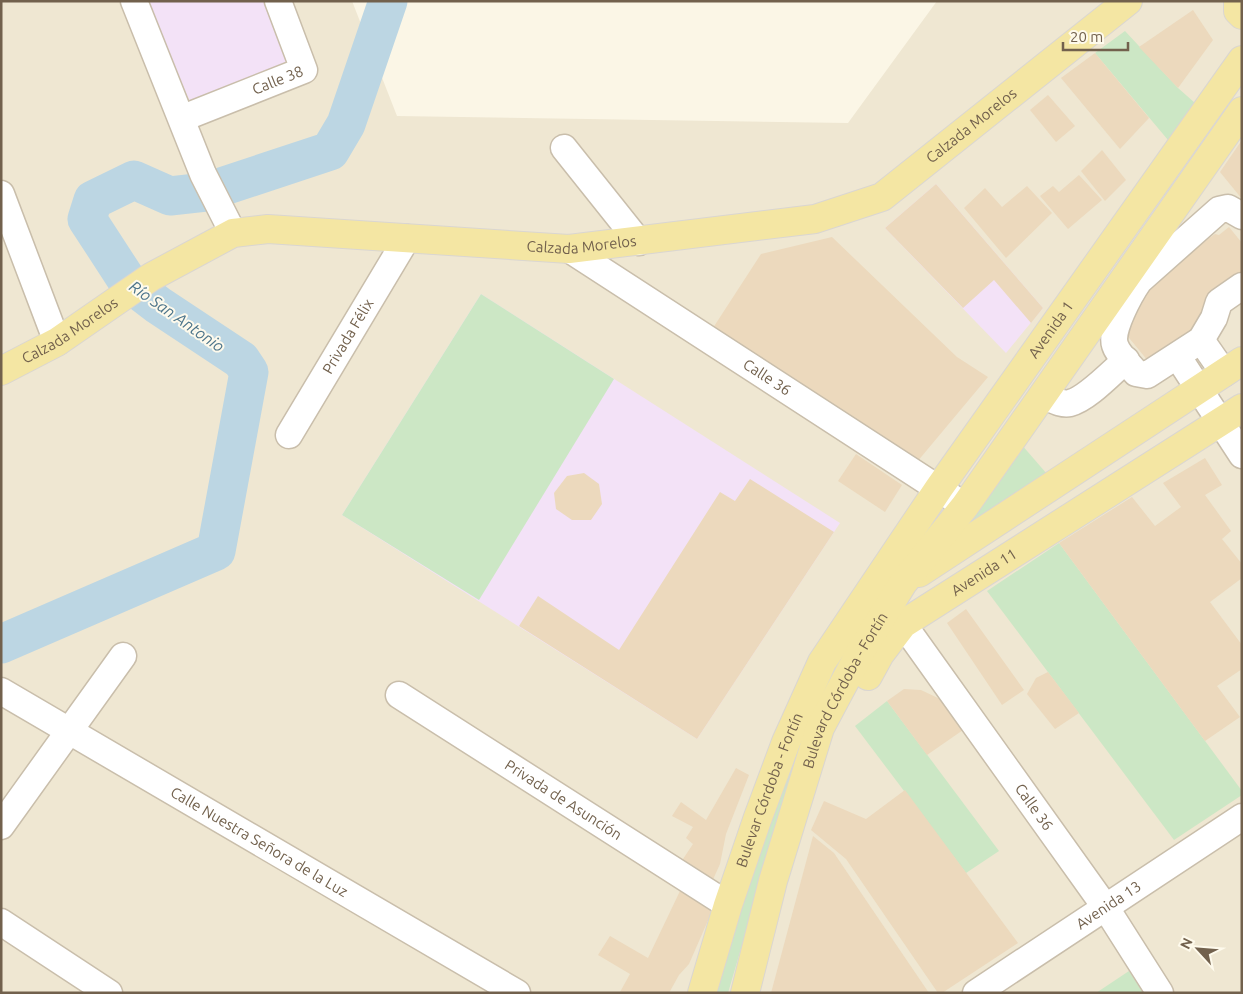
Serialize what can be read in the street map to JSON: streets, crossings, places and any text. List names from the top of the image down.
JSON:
{
  "streets": {
    "main road": [
      "Calzada Morelos",
      "Avenida 1",
      "Avenida 11",
      "Bulevard Córdoba - Fortín",
      "Bulevar Córdoba - Fortín"
    ],
    "street": [
      "Calle 38",
      "Privada Félix",
      "Calle 36",
      "Privada de Asunción",
      "Calle Nuestra Señora de la Luz",
      "Avenida 13"
    ]
  },
  "crossings": [
    ["Calzada Morelos", "Privada Félix"],
    ["Calzada Morelos", "Calle 36"],
    ["Avenida 1", "Calle 36"],
    ["Avenida 1", "Bulevard Córdoba - Fortín"],
    ["Avenida 1", "Bulevar Córdoba - Fortín"],
    ["Calle 36", "Avenida 11"],
    ["Calle 36", "Avenida 13"],
    ["Avenida 11", "Bulevard Córdoba - Fortín"],
    ["Avenida 11", "Bulevar Córdoba - Fortín"],
    ["Bulevard Córdoba - Fortín", "Bulevar Córdoba - Fortín"],
    ["Bulevar Córdoba - Fortín", "Privada de Asunción"]
  ],
  "water": ["Río San Antonio"],
  "scale_bar": "20 m",
  "north": "top left"
}
